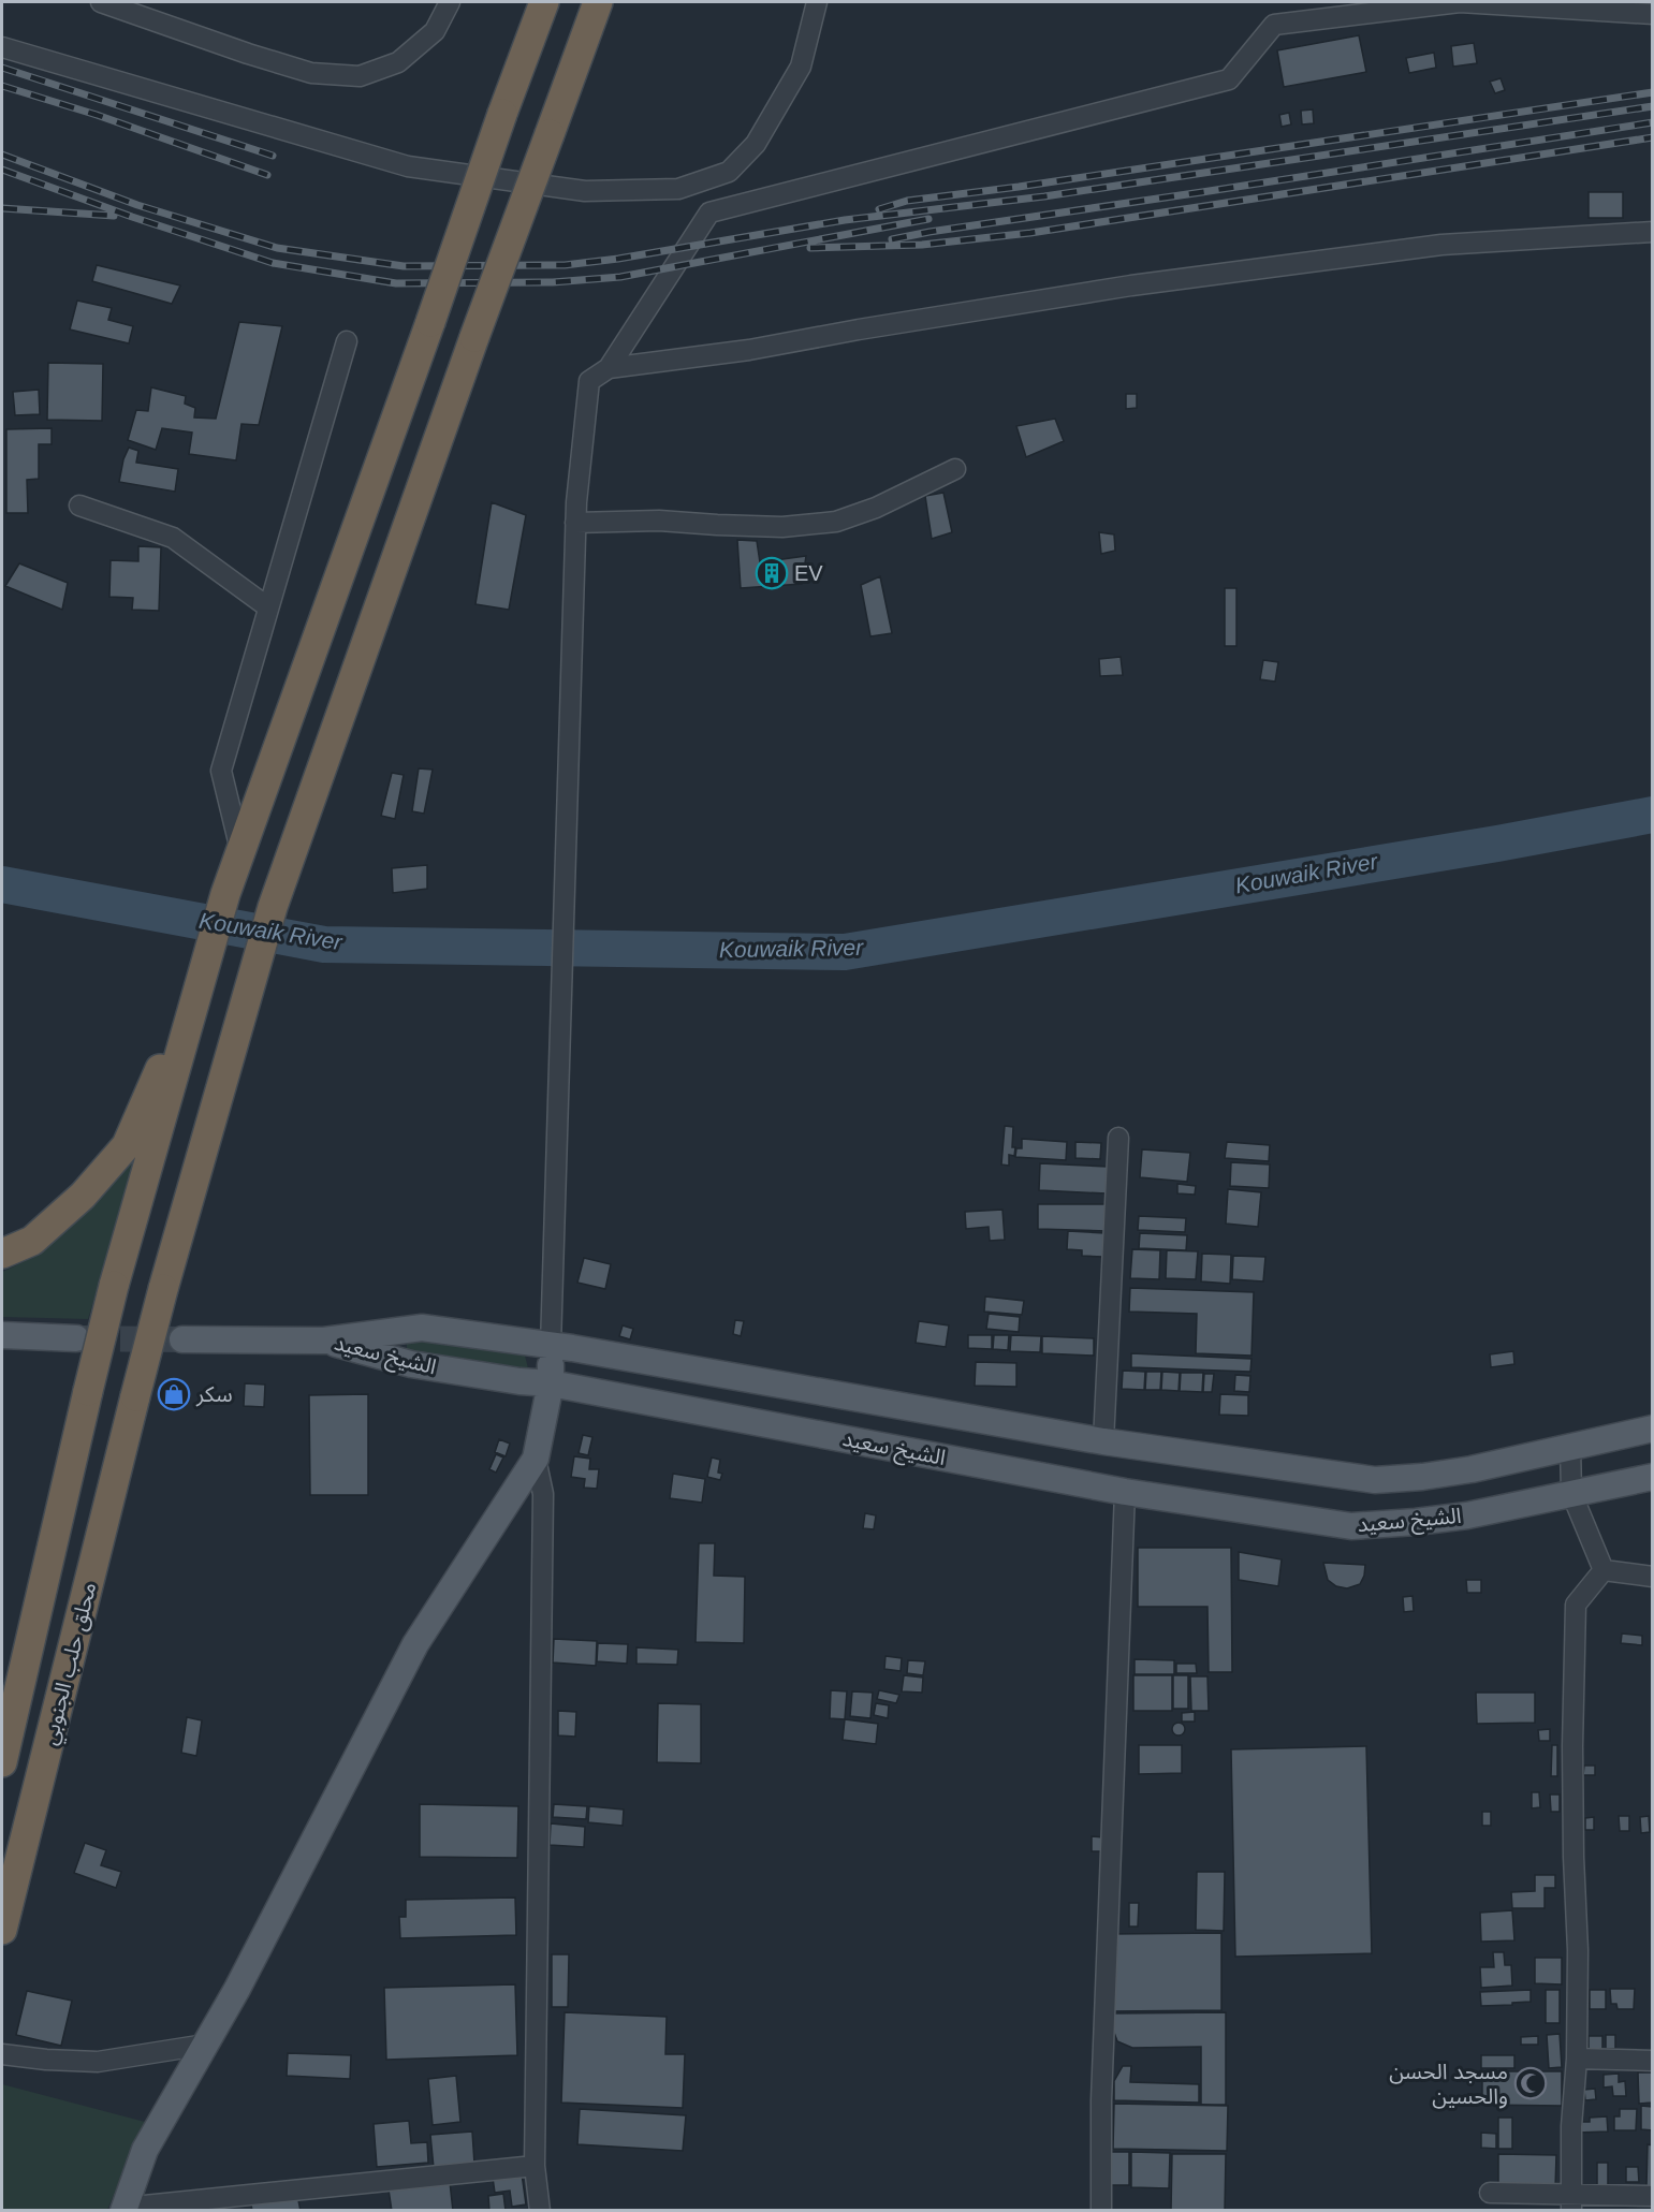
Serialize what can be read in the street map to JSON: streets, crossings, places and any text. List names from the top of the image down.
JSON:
{
  "streets": {
    "highway": ["محلق حلب الجنوبي"],
    "main road": ["الشيخ سعيد"]
  },
  "water": ["Kouwaik River"],
  "places": {
    "building": ["EV"],
    "shop": ["سكر"],
    "mosque": ["مسجد الحسن والحسين"]
  }
}
